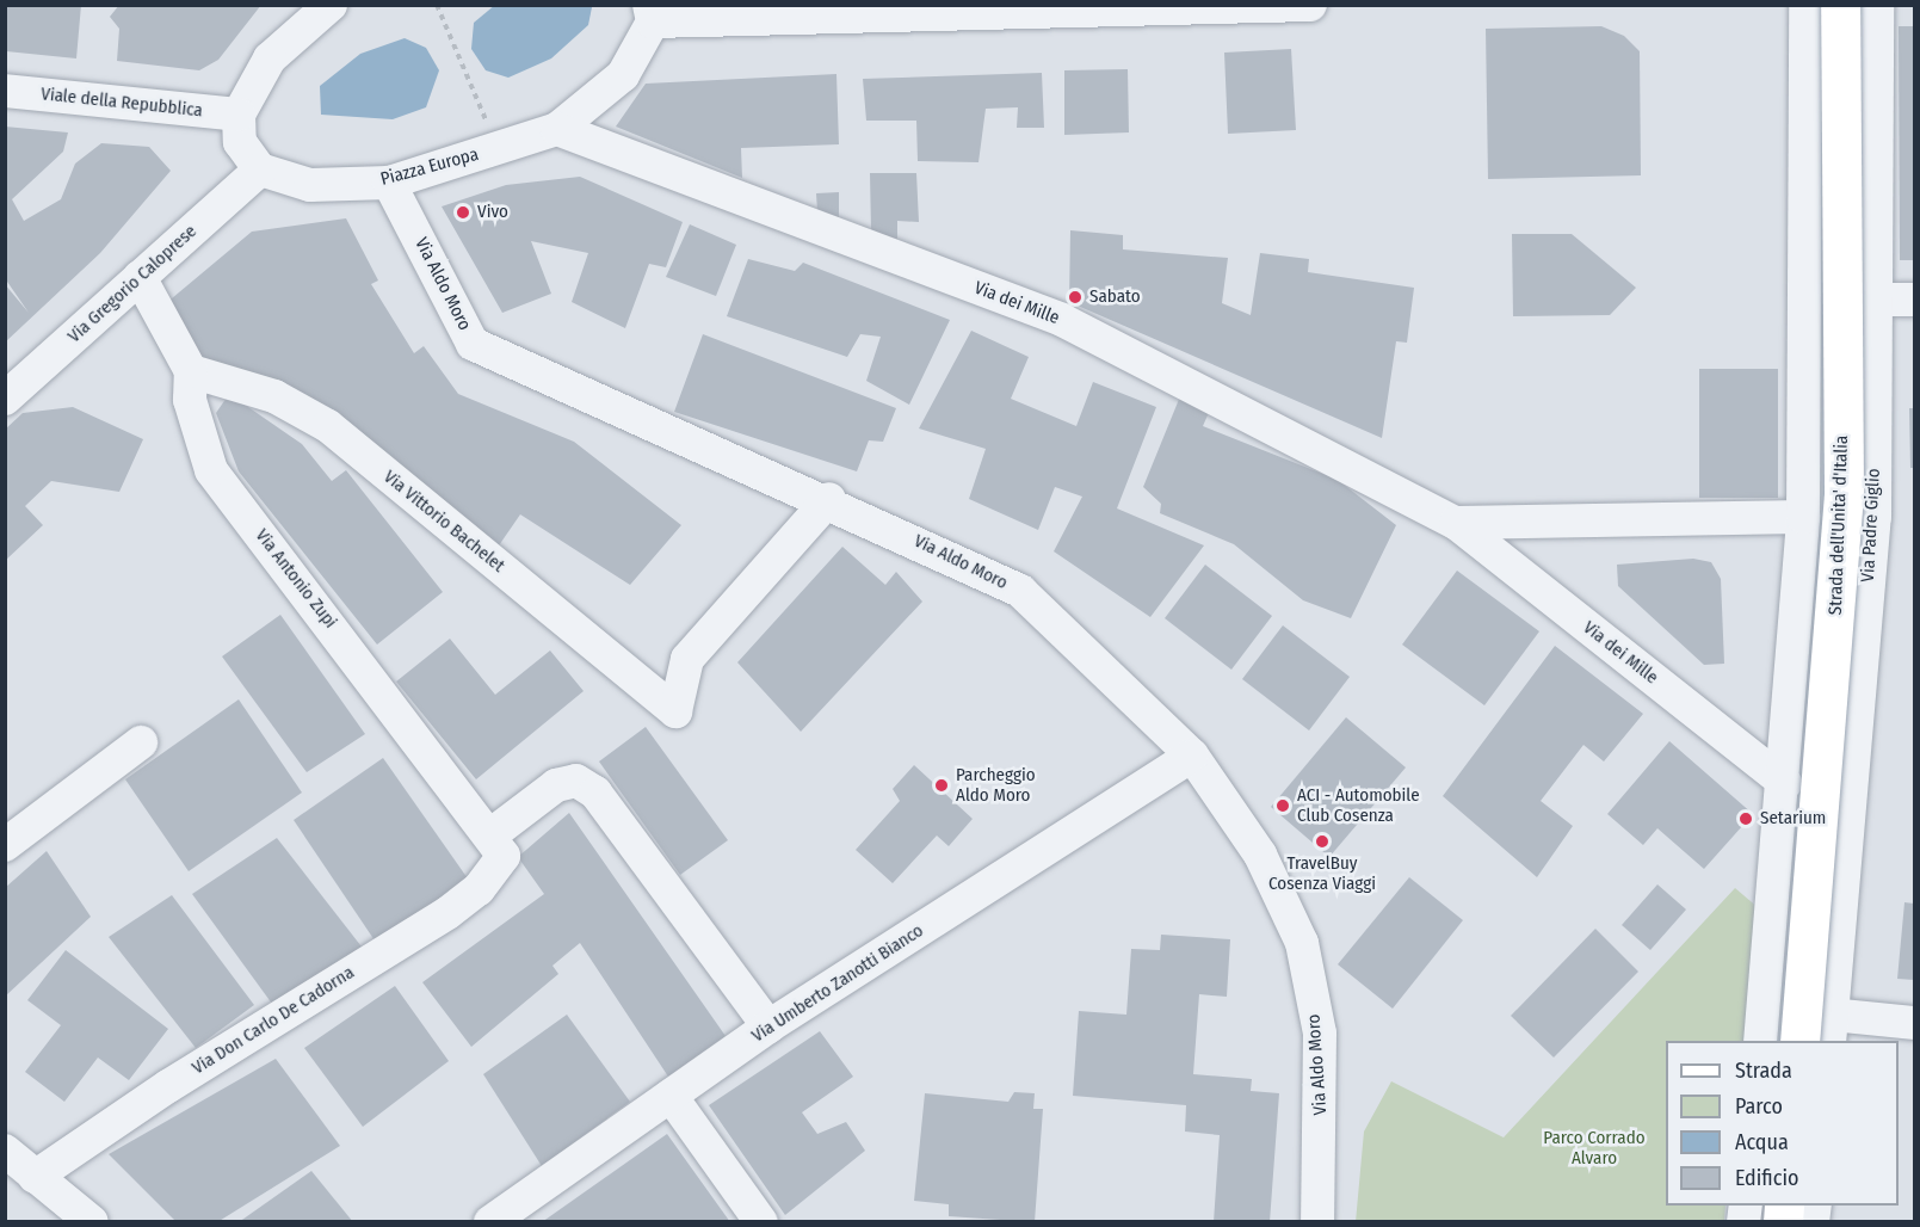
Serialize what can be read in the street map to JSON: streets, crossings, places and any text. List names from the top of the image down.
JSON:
{
  "streets": {
    "main road": ["Strada dell'Unita' d'Italia"],
    "street": [
      "Viale della Repubblica",
      "Piazza Europa",
      "Via Gregorio Caloprese",
      "Via Aldo Moro",
      "Via dei Mille",
      "Via Vittorio Bachelet",
      "Via Padre Giglio",
      "Via Antonio Zupi",
      "Via Umberto Zanotti Bianco",
      "Via Don Carlo De Cadorna"
    ]
  },
  "crossings": [
    ["Piazza Europa", "Via Gregorio Caloprese"],
    ["Piazza Europa", "Via Aldo Moro"],
    ["Piazza Europa", "Via dei Mille"],
    ["Via Gregorio Caloprese", "Via Antonio Zupi"],
    ["Via Aldo Moro", "Via Vittorio Bachelet"],
    ["Via Aldo Moro", "Via Umberto Zanotti Bianco"],
    ["Via Vittorio Bachelet", "Via Antonio Zupi"],
    ["Via Antonio Zupi", "Via Don Carlo De Cadorna"],
    ["Via Umberto Zanotti Bianco", "Via Don Carlo De Cadorna"]
  ],
  "parks": ["Parco Corrado Alvaro"],
  "places": [
    "Vivo",
    "Sabato",
    "Parcheggio Aldo Moro",
    "ACI - Automobile Club Cosenza",
    "Setarium",
    "TravelBuy Cosenza Viaggi"
  ],
  "legend": [
    "Strada",
    "Parco",
    "Acqua",
    "Edificio"
  ]
}
